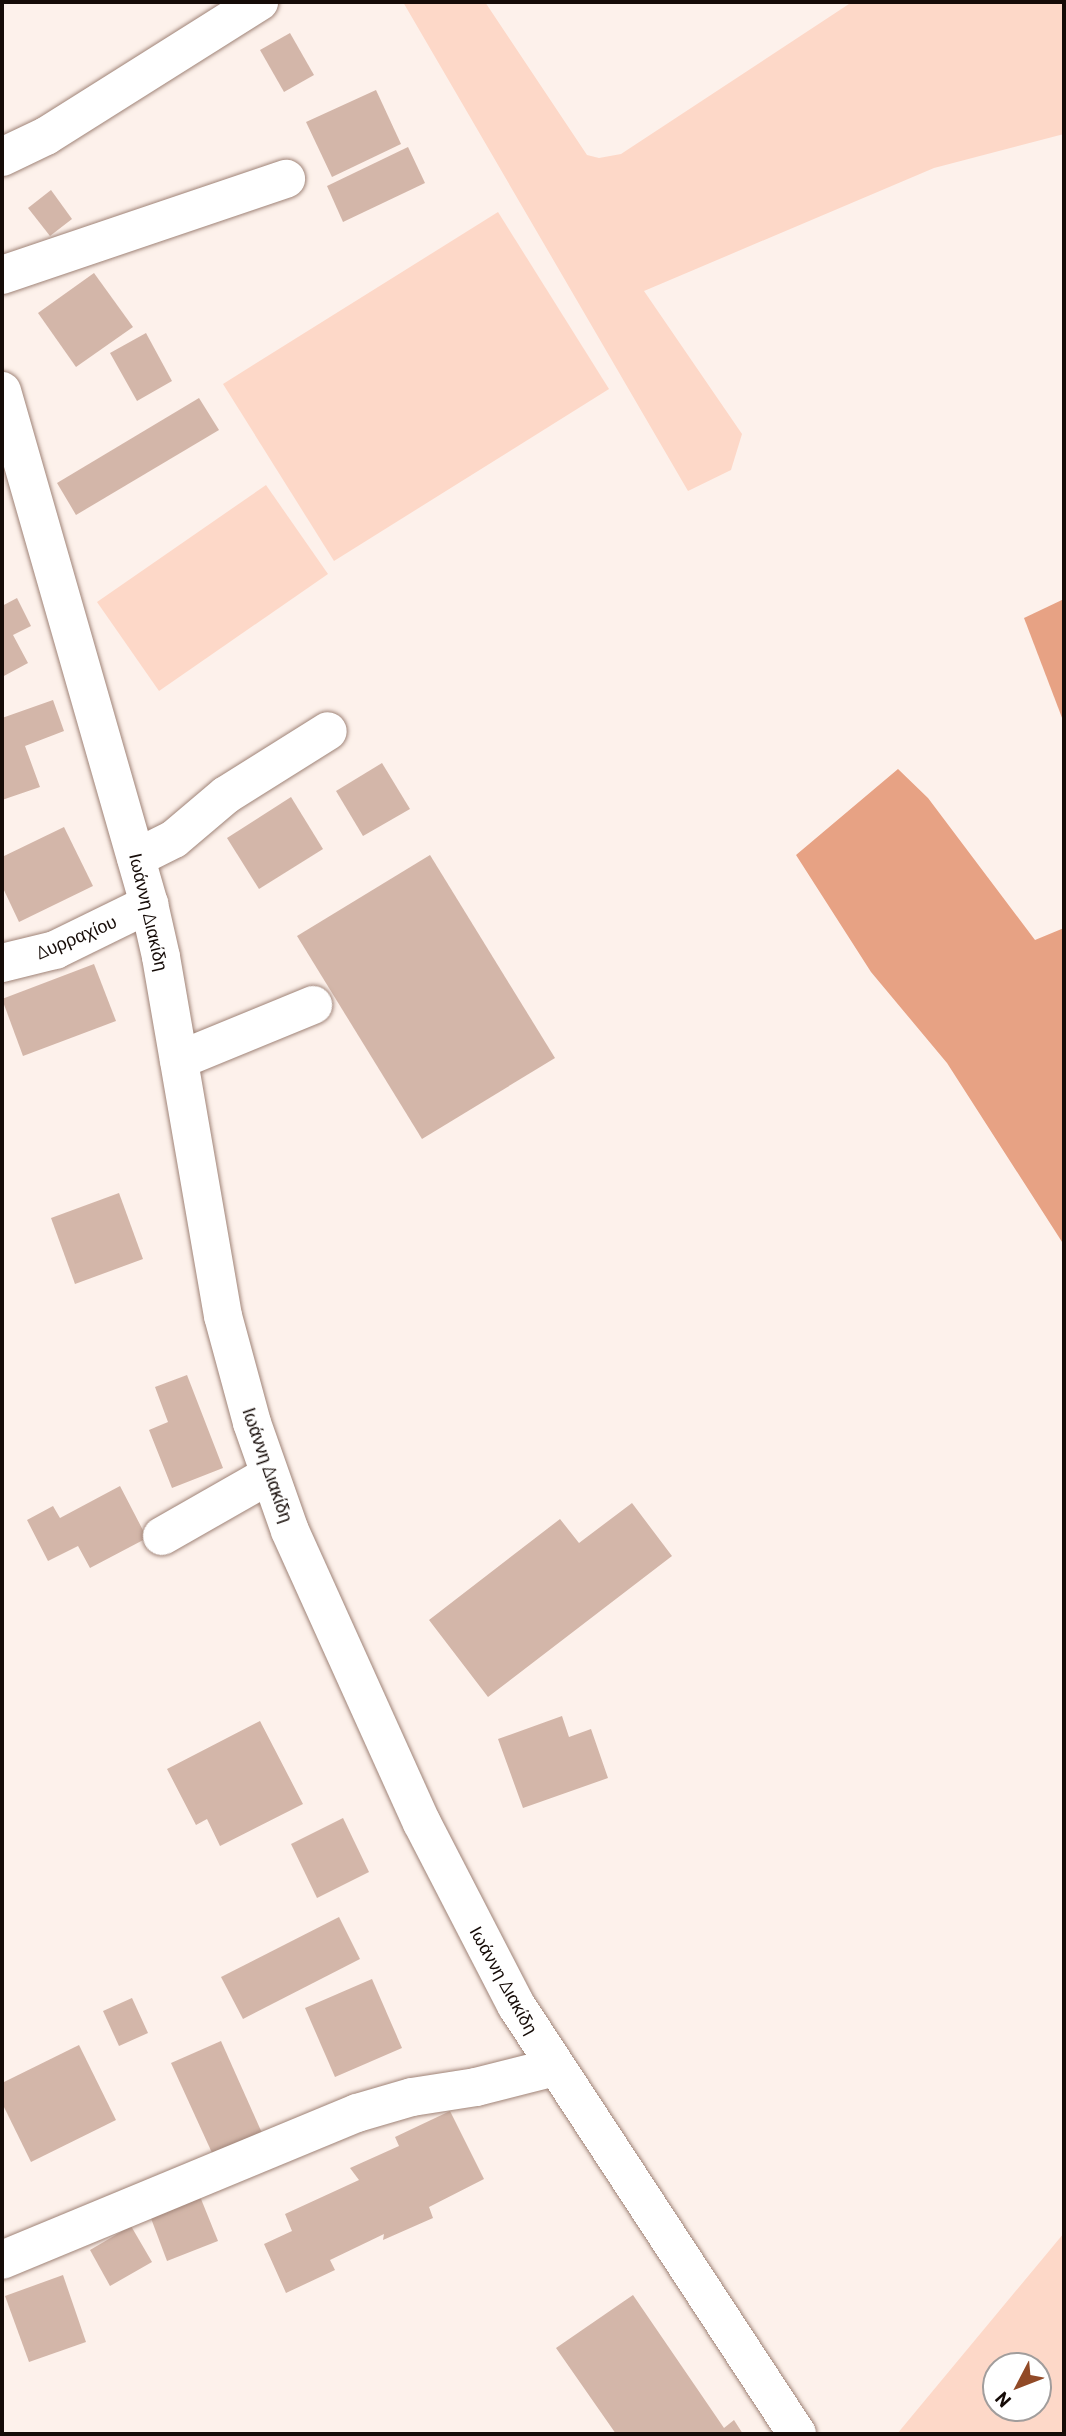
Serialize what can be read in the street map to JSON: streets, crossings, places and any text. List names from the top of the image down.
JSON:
{
  "streets": {
    "street": ["Ιωάννη Διακίδη", "Δυρραχίου"]
  },
  "crossings": [
    ["Ιωάννη Διακίδη", "Δυρραχίου"]
  ],
  "north": "bottom left"
}
